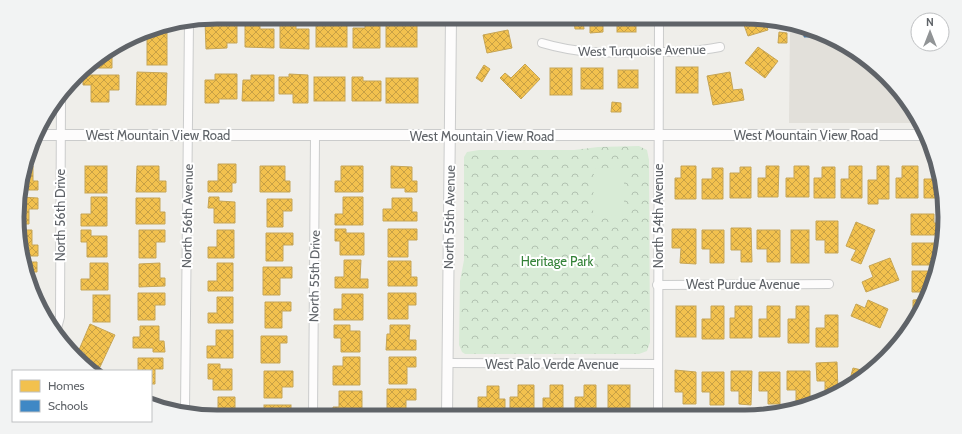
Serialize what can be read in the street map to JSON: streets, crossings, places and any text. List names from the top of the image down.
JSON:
{
  "streets": {
    "street": [
      "West Turquoise Avenue",
      "West Mountain View Road",
      "North 56th Drive",
      "North 56th Avenue",
      "North 54th Avenue",
      "North 55th Avenue",
      "North 55th Drive",
      "West Purdue Avenue",
      "West Palo Verde Avenue"
    ]
  },
  "crossings": [
    ["West Turquoise Avenue", "North 54th Avenue"],
    ["West Mountain View Road", "North 56th Drive"],
    ["West Mountain View Road", "North 56th Avenue"],
    ["West Mountain View Road", "North 54th Avenue"],
    ["West Mountain View Road", "North 55th Avenue"],
    ["West Mountain View Road", "North 55th Drive"],
    ["North 54th Avenue", "West Purdue Avenue"],
    ["North 54th Avenue", "West Palo Verde Avenue"],
    ["North 55th Avenue", "West Palo Verde Avenue"]
  ],
  "parks": ["Heritage Park"],
  "legend": ["Homes", "Schools"],
  "north": "top"
}
